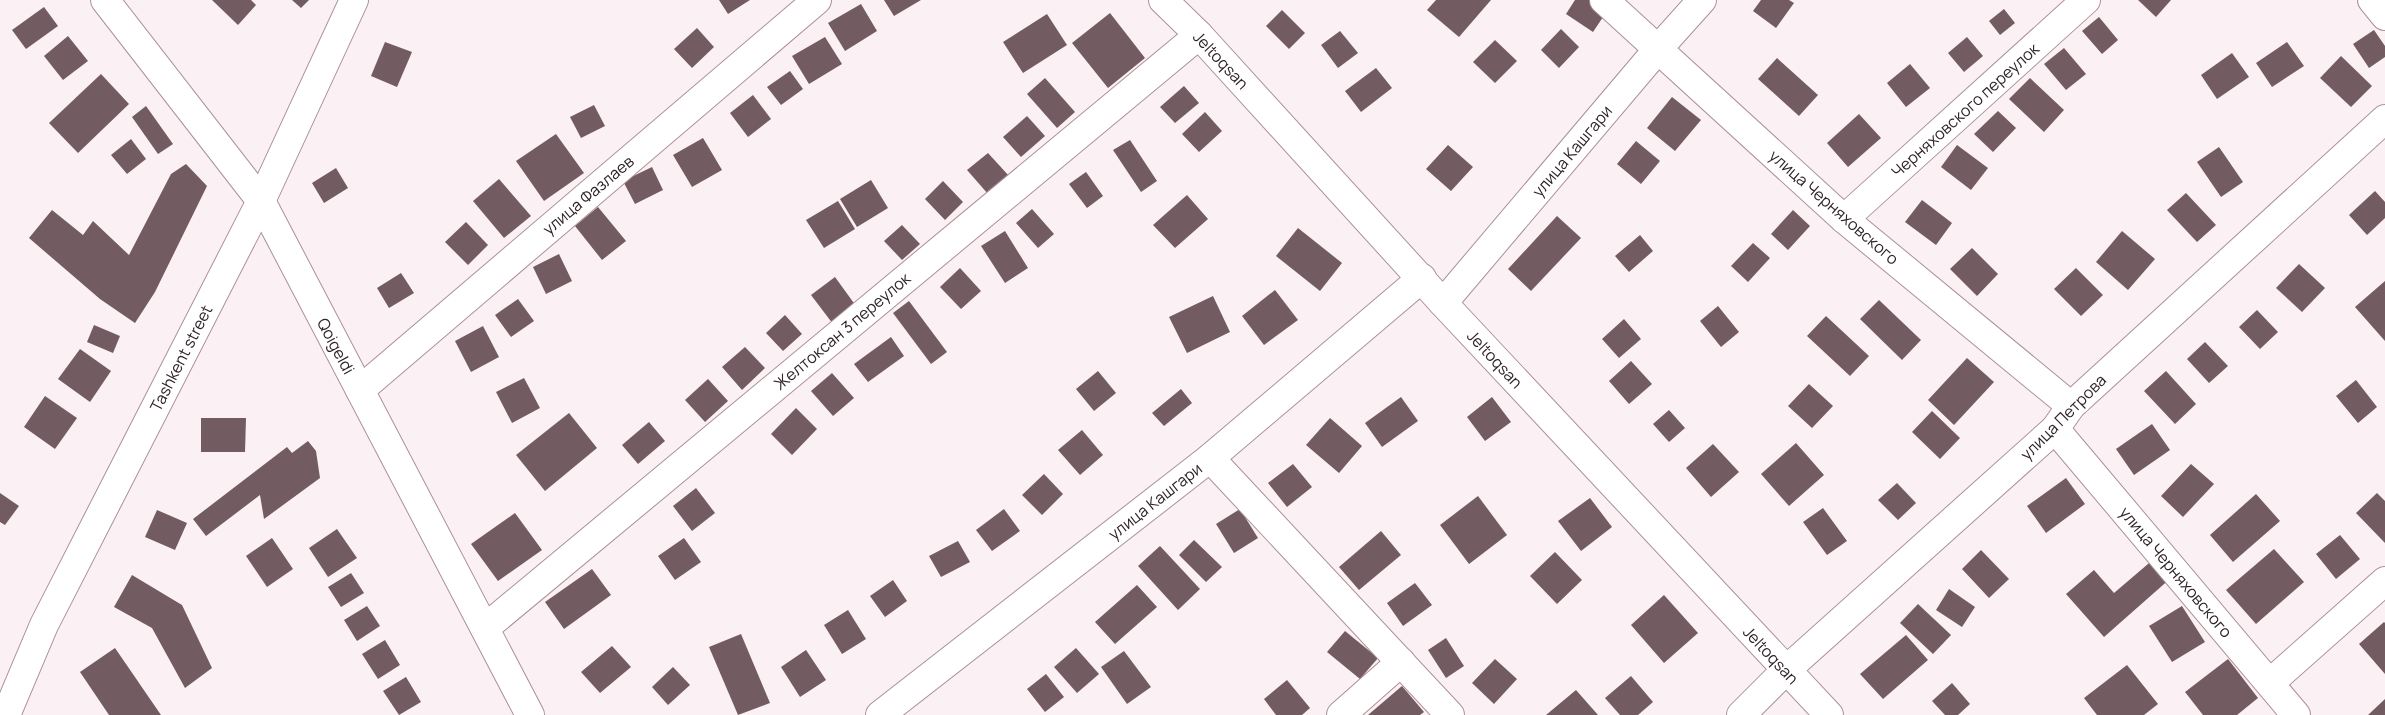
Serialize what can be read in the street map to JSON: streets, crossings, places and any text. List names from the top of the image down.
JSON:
{
  "streets": {
    "street": [
      "Jeltoqsan",
      "Черняховского переулок",
      "улица Кашгари",
      "улица Фазлаев",
      "улица Черняховского",
      "Желтоксан 3 переулок",
      "Qoigeldi",
      "Tashkent street",
      "улица Петрова"
    ]
  },
  "crossings": [
    ["Jeltoqsan", "улица Кашгари"],
    ["Jeltoqsan", "Желтоксан 3 переулок"],
    ["Jeltoqsan", "улица Петрова"],
    ["Черняховского переулок", "улица Черняховского"],
    ["улица Кашгари", "улица Черняховского"],
    ["улица Фазлаев", "Qoigeldi"],
    ["улица Черняховского", "улица Петрова"],
    ["Желтоксан 3 переулок", "Qoigeldi"],
    ["Qoigeldi", "Tashkent street"]
  ]
}
